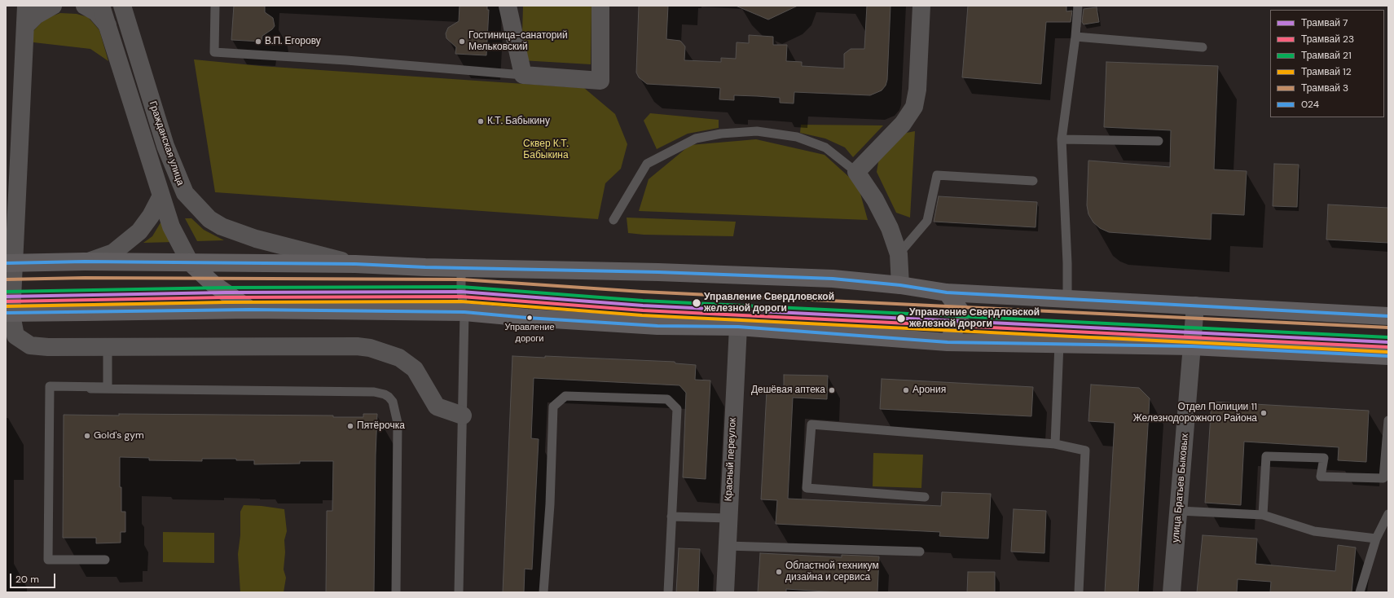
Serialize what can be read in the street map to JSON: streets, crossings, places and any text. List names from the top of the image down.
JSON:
{
  "streets": {
    "main road": ["Гражданская улица"],
    "street": ["Красный переулок", "улица Братьев Быковых"]
  },
  "parks": ["Сквер К.Т. Бабыкина"],
  "places": [
    "В.П. Егорову",
    "Гостиница-санаторий Мельковский",
    "К.Т. Бабыкину",
    "Управление Свердловской железной дороги",
    "Управление дороги",
    "Управление Cвердловской железной дороги",
    "Дешёвая аптека",
    "Арония",
    "Отдел Полиции 11 Железнодорожного Района",
    "Пятёрочка",
    "Gold's gym",
    "Областной техникум дизайна и сервиса"
  ],
  "lines": [
    "transit line 024",
    "tram line 3",
    "tram line 21",
    "tram line 7",
    "tram line 23",
    "tram line 12"
  ],
  "legend": [
    "Трамвай 7",
    "Трамвай 23",
    "Трамвай 21",
    "Трамвай 12",
    "Трамвай 3",
    "024"
  ],
  "scale_bar": "20 m"
}
